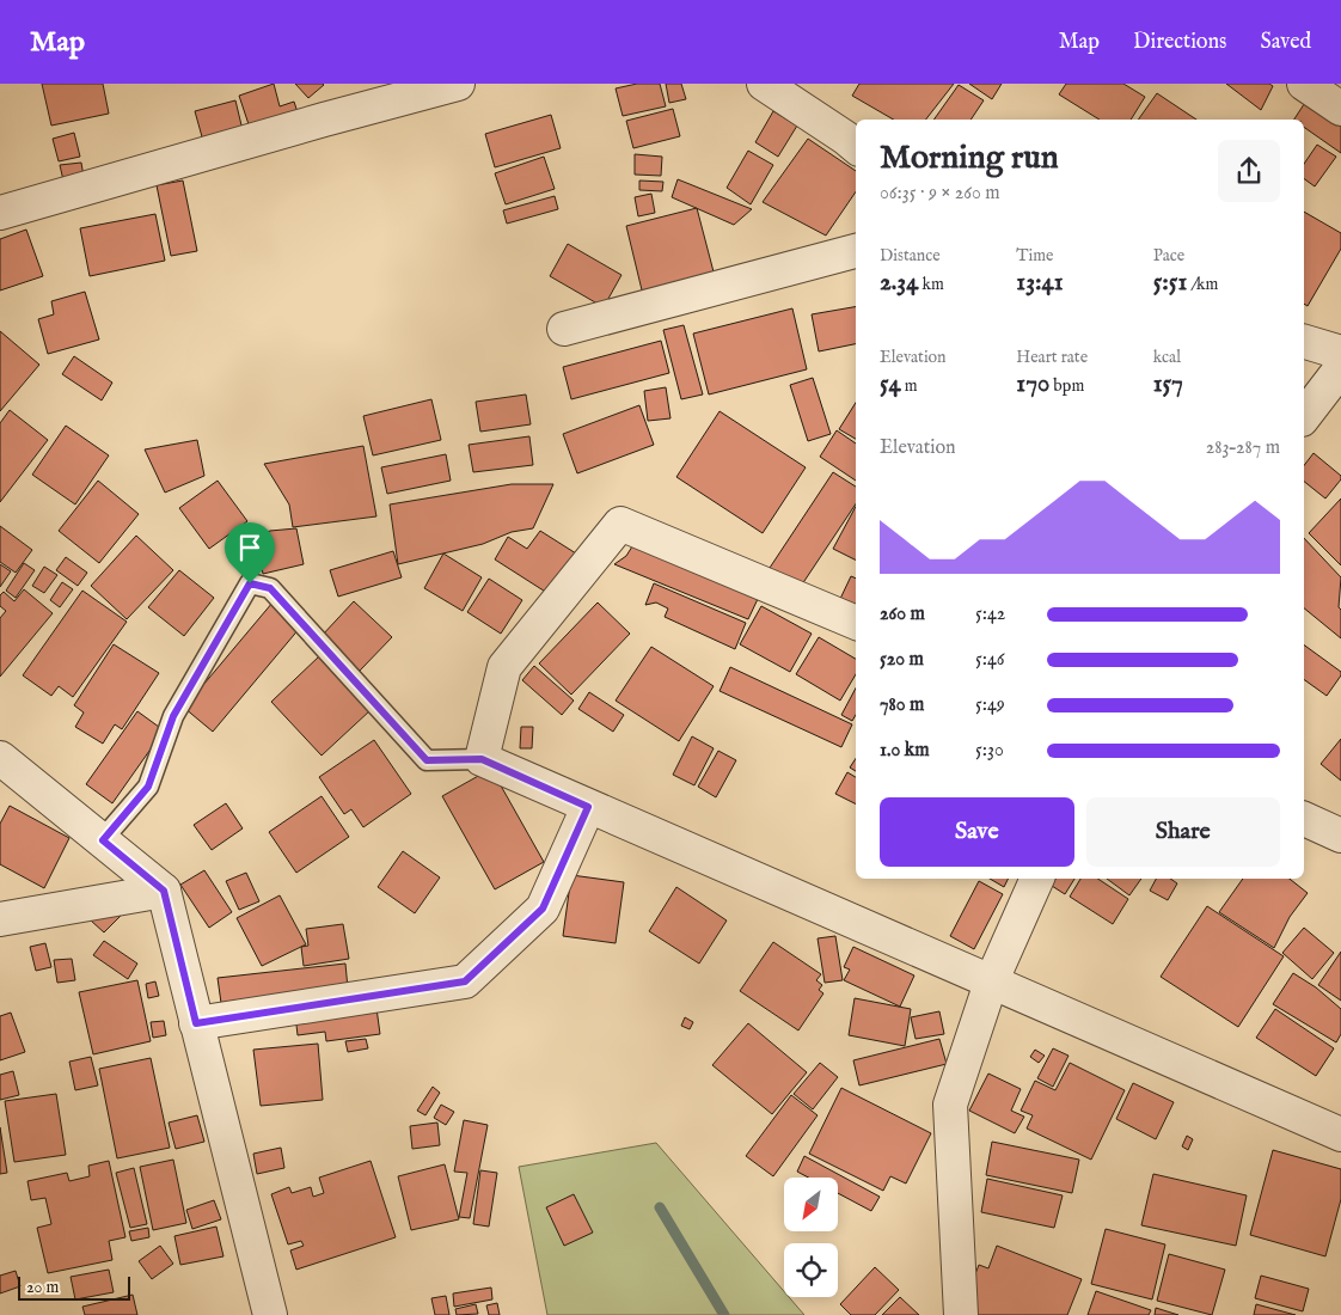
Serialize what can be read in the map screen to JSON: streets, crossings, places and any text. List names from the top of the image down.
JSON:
{
  "scale_bar": "20 m",
  "north": "bottom left",
  "page": {
    "header": "Map",
    "nav": ["Map", "Directions", "Saved"],
    "heading": ["Morning run", "06:35 · 9 × 260 m"],
    "stats": [
      ["Distance", "2.34 km"],
      ["Time", "13:41"],
      ["Pace", "5:51 /km"],
      ["Elevation", "54 m"],
      ["Heart rate", "170 bpm"],
      ["kcal", "157"]
    ],
    "chart": ["Elevation", "283–287 m"],
    "list": [
      {
        "name": "260 m",
        "note": "5:42"
      },
      {
        "name": "520 m",
        "note": "5:46"
      },
      {
        "name": "780 m",
        "note": "5:49"
      },
      {
        "name": "1.0 km",
        "note": "5:30"
      }
    ],
    "buttons": ["Save", "Share"],
    "scale": "20 m"
  }
}
